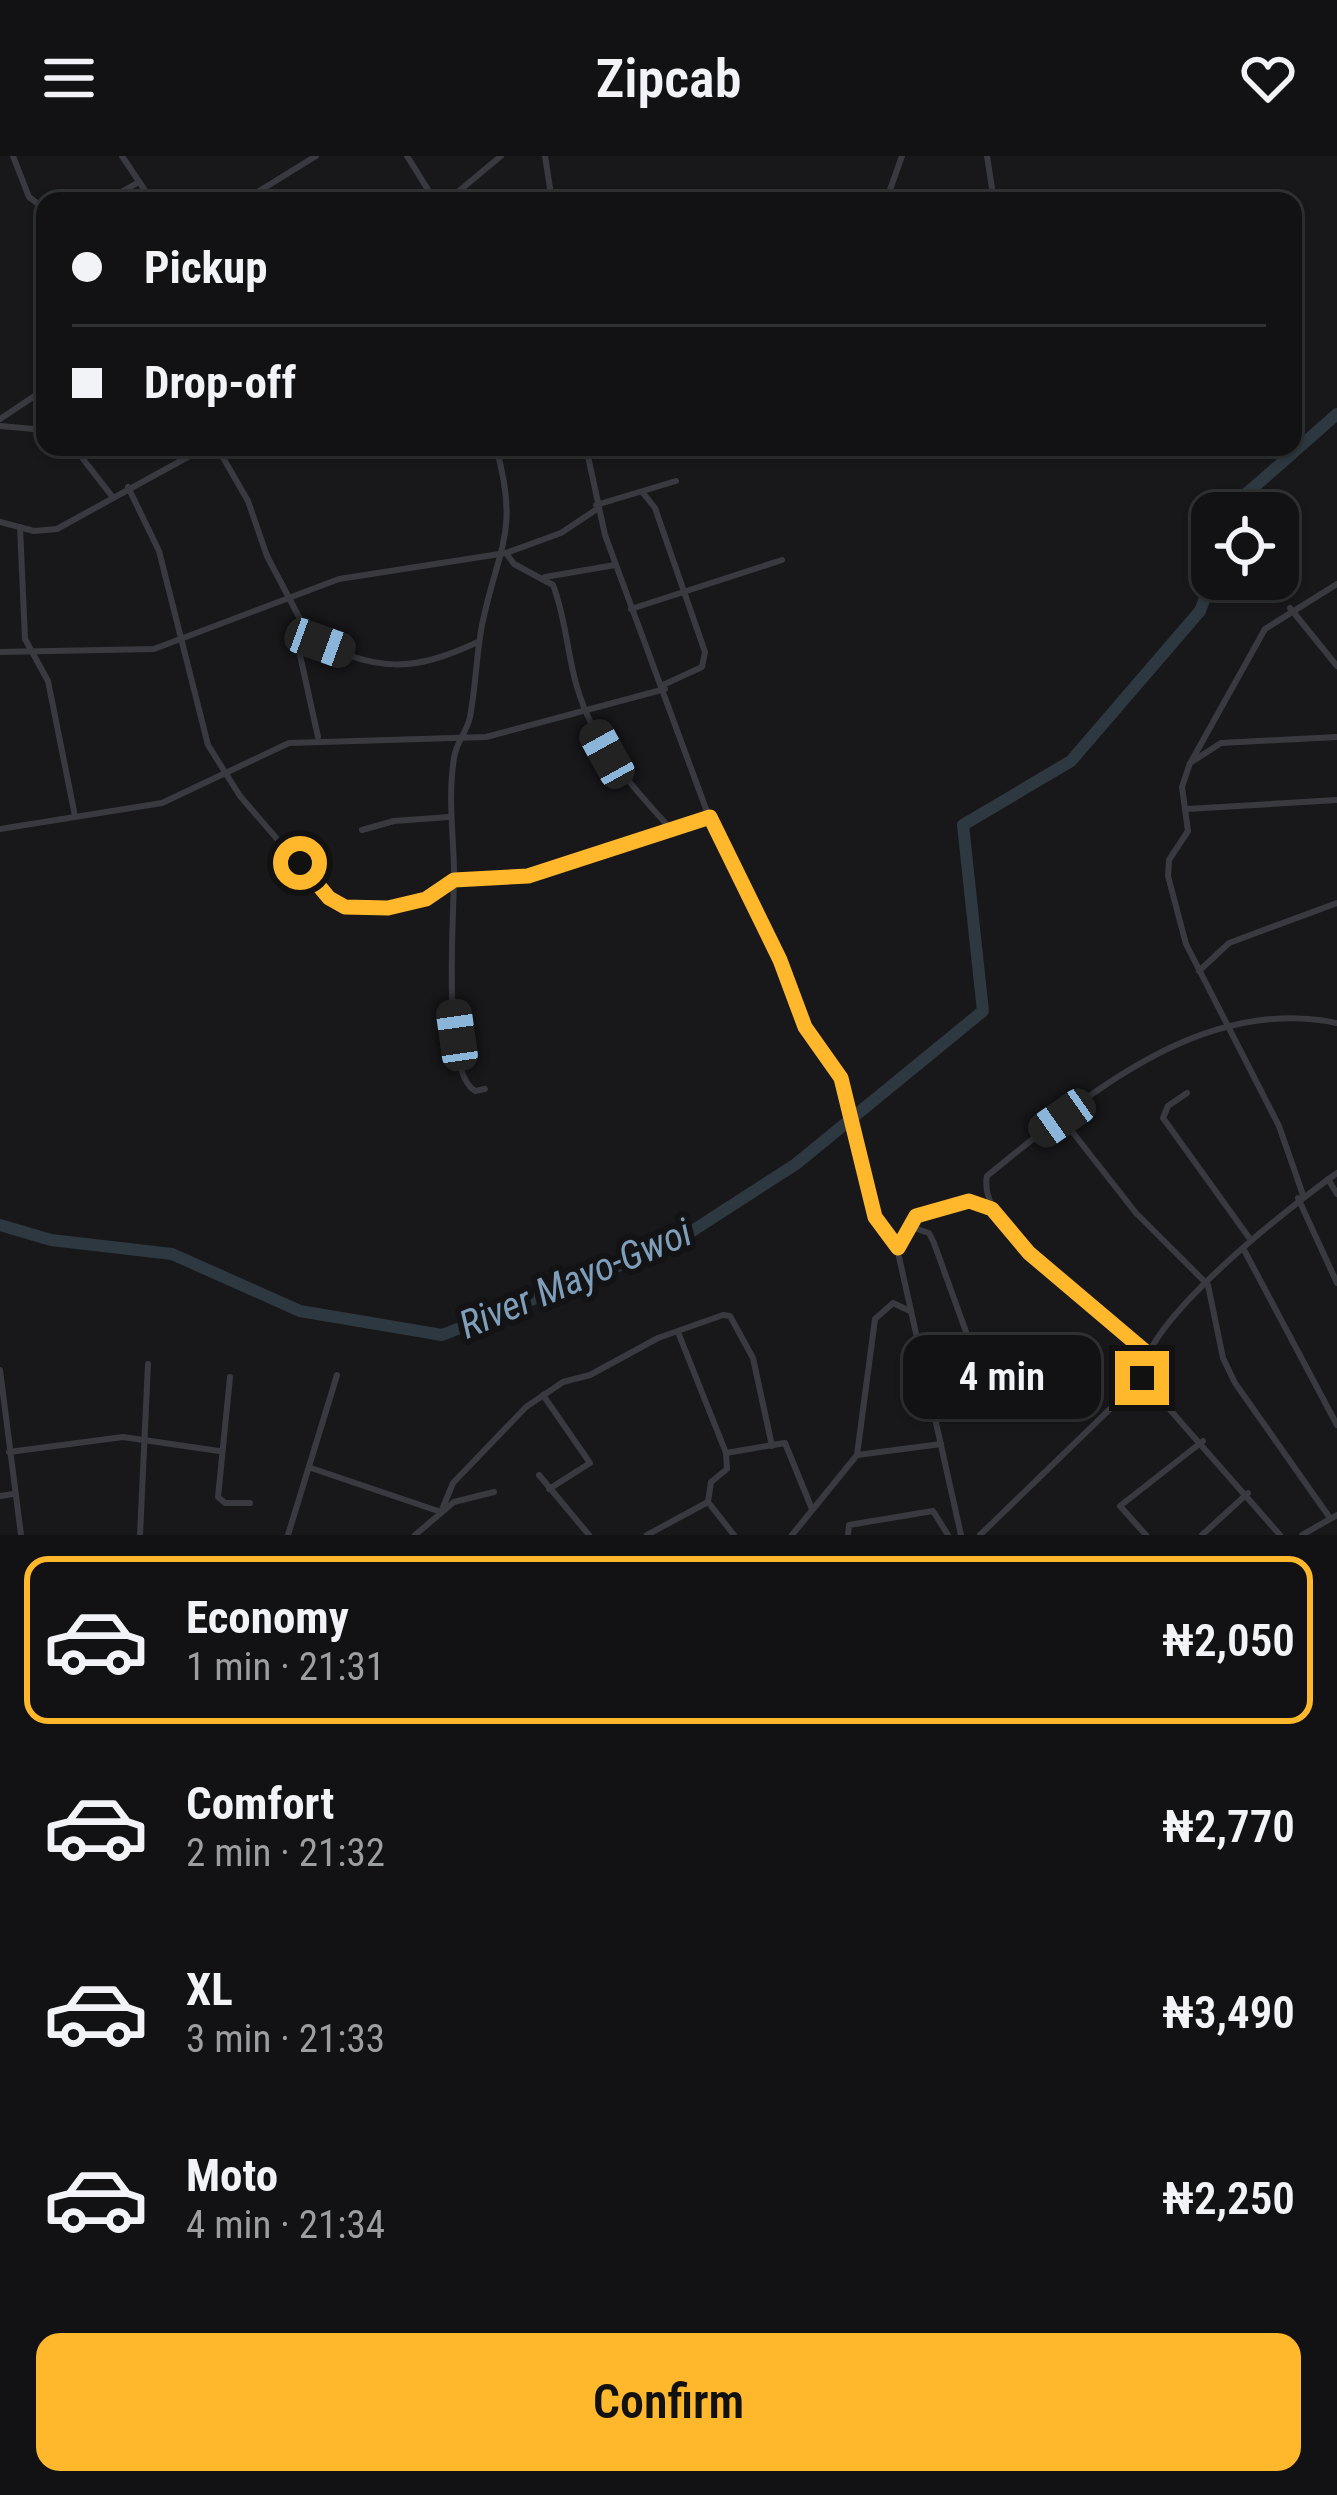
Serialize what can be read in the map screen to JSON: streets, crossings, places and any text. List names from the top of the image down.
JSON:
{
  "water": ["River Mayo-Gwoi"],
  "page": {
    "header": "Zipcab",
    "banner": ["Pickup", "Drop-off"],
    "bubble": "4 min",
    "list": [
      {
        "name": "Economy",
        "note": "1 min · 21:31",
        "value": "₦2,050"
      },
      {
        "name": "Comfort",
        "note": "2 min · 21:32",
        "value": "₦2,770"
      },
      {
        "name": "XL",
        "note": "3 min · 21:33",
        "value": "₦3,490"
      },
      {
        "name": "Moto",
        "note": "4 min · 21:34",
        "value": "₦2,250"
      }
    ],
    "buttons": "Confirm"
  }
}
